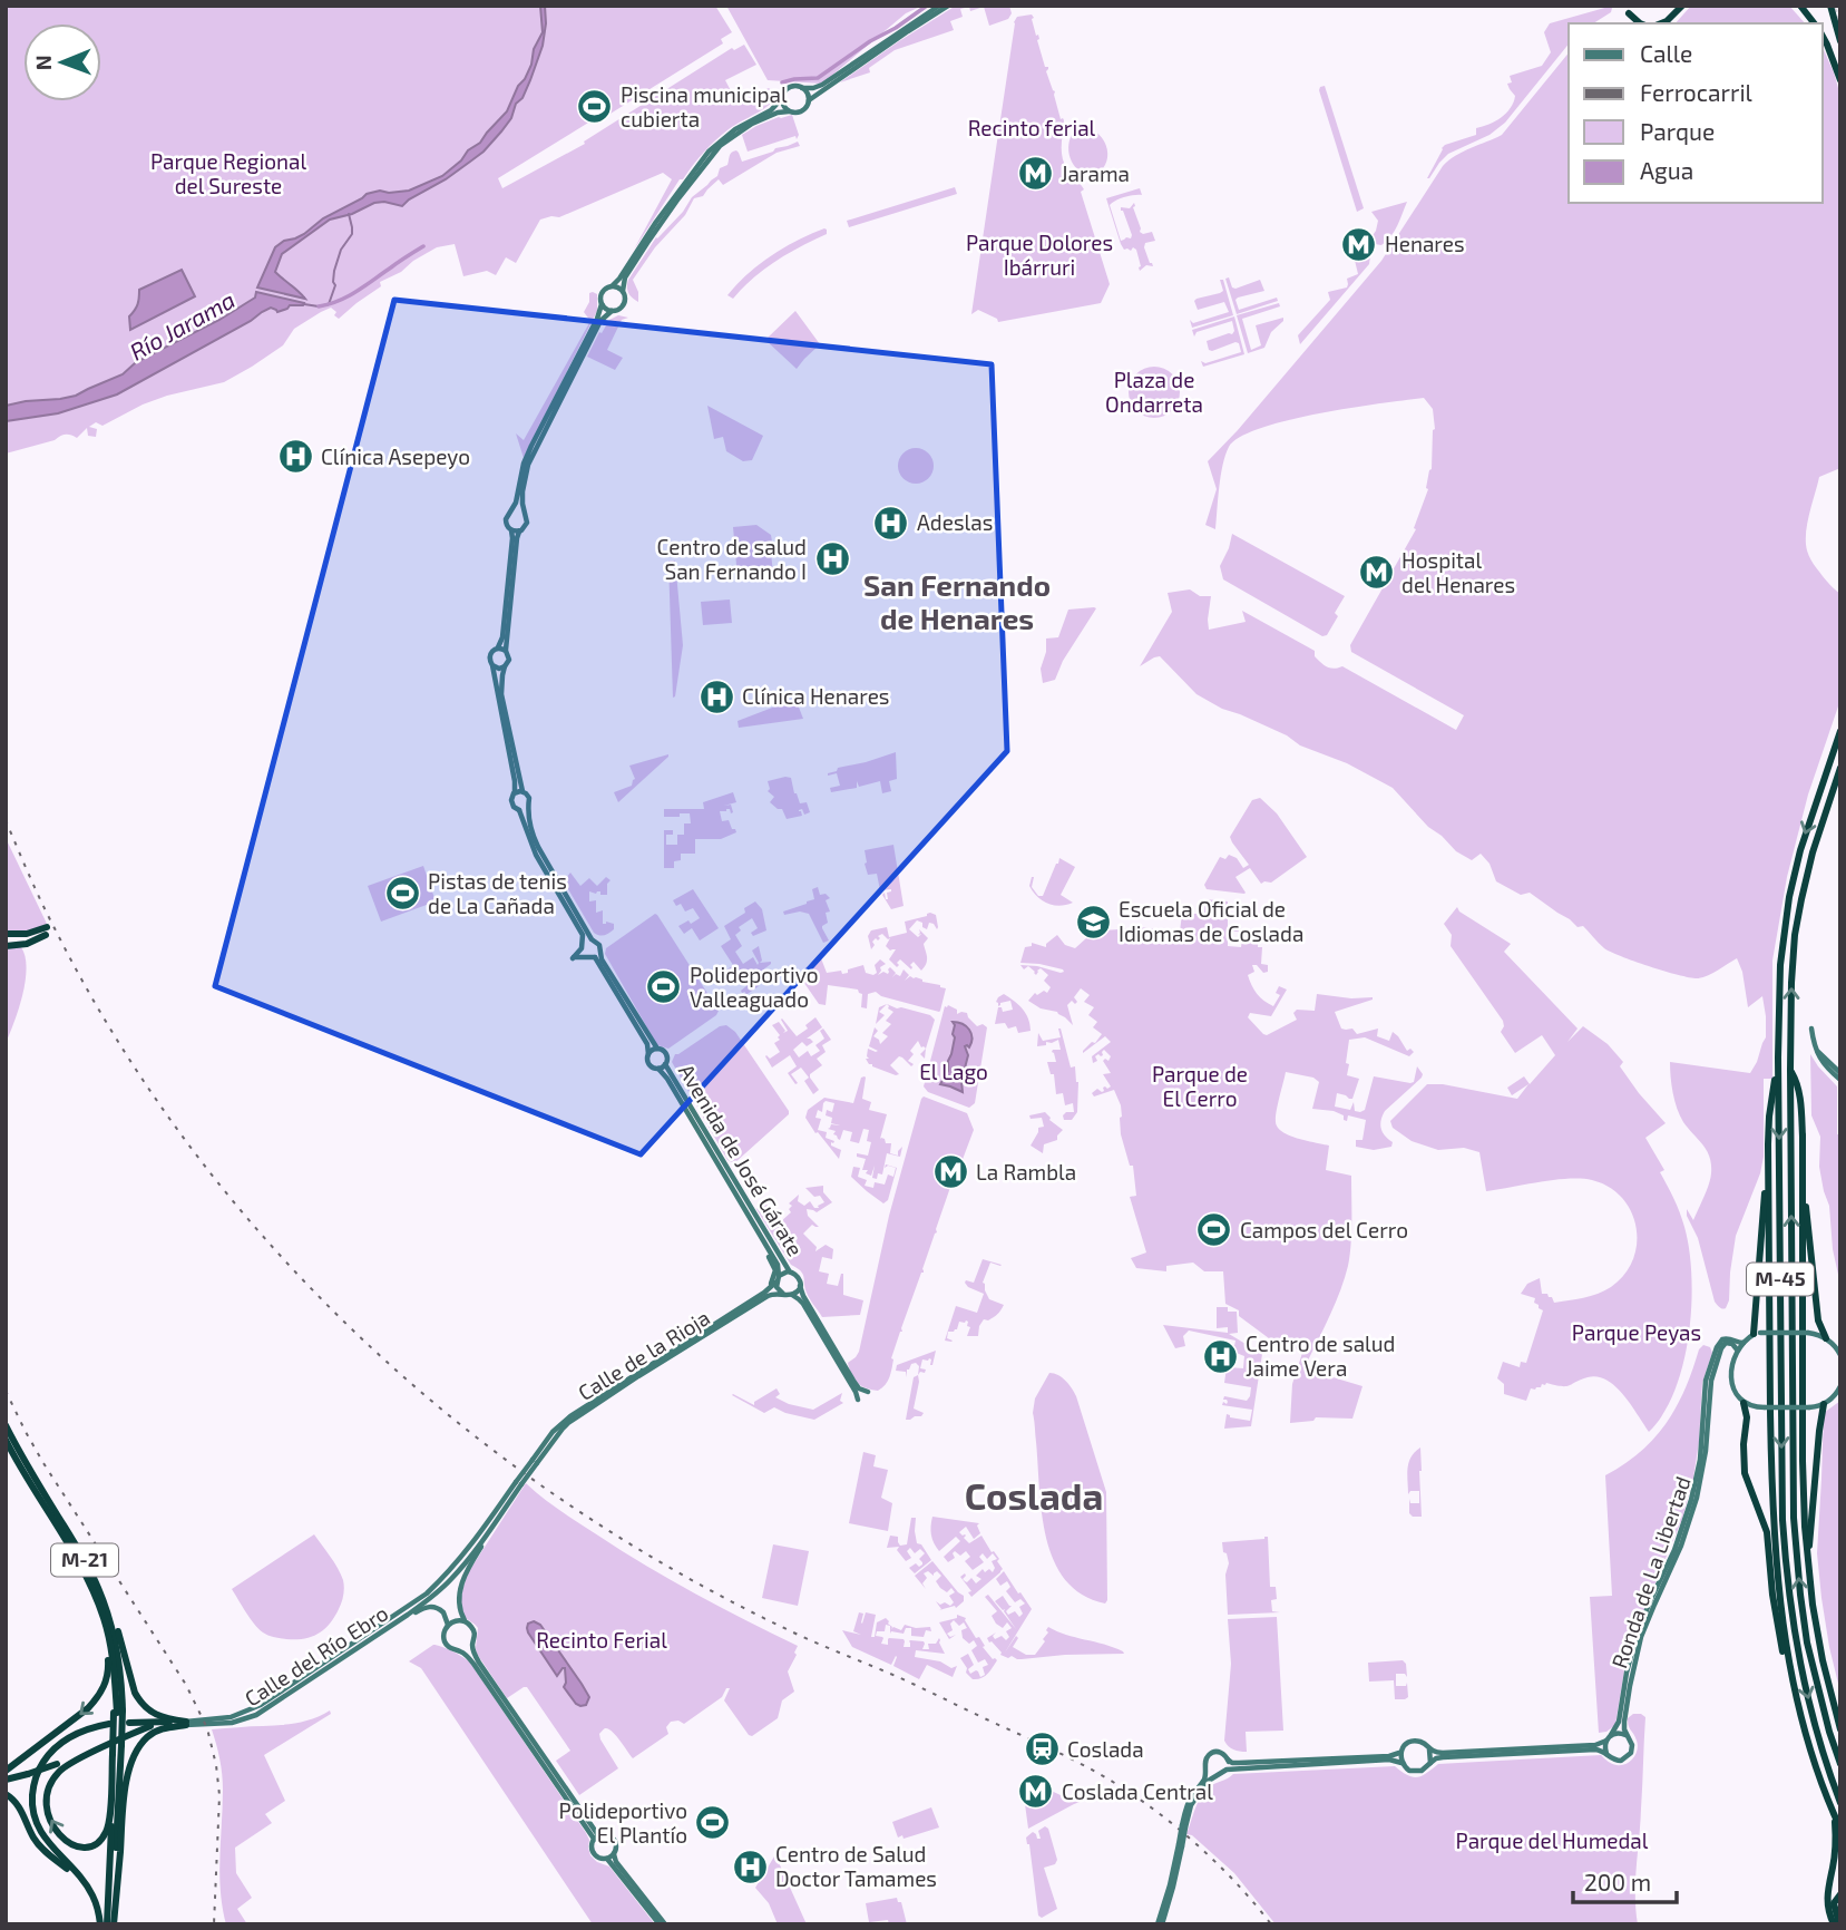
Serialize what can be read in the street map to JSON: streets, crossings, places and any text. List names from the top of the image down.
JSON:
{
  "streets": {
    "highway": ["M-45", "M-21"],
    "main road": [
      "Avenida de José Gárate",
      "Calle de la Rioja",
      "Ronda de La Libertad",
      "Calle del Río Ebro"
    ]
  },
  "crossings": [
    ["Avenida de José Gárate", "Calle de la Rioja"],
    ["Calle de la Rioja", "Calle del Río Ebro"]
  ],
  "districts": ["San Fernando de Henares", "Coslada"],
  "water": ["Río Jarama"],
  "parks": [
    "Recinto ferial",
    "Parque Regional del Sureste",
    "Parque Dolores Ibárruri",
    "Plaza de Ondarreta",
    "El Lago",
    "Parque de El Cerro",
    "Parque Peyas",
    "Recinto Ferial",
    "Parque del Humedal"
  ],
  "places": {
    "sports": [
      "Piscina municipal cubierta",
      "Pistas de tenis de La Cañada",
      "Polideportivo Valleaguado",
      "Campos del Cerro",
      "Polideportivo El Plantío"
    ],
    "metro station": [
      "Jarama",
      "Henares",
      "Hospital del Henares",
      "La Rambla",
      "Coslada Central"
    ],
    "hospital": [
      "Clínica Asepeyo",
      "Adeslas",
      "Centro de salud San Fernando I",
      "Clínica Henares",
      "Centro de salud Jaime Vera",
      "Centro de Salud Doctor Tamames"
    ],
    "school or university": ["Escuela Oficial de Idiomas de Coslada"],
    "station": ["Coslada"]
  },
  "legend": [
    "Calle",
    "Ferrocarril",
    "Parque",
    "Agua"
  ],
  "scale_bar": "200 m",
  "north": "left"
}
